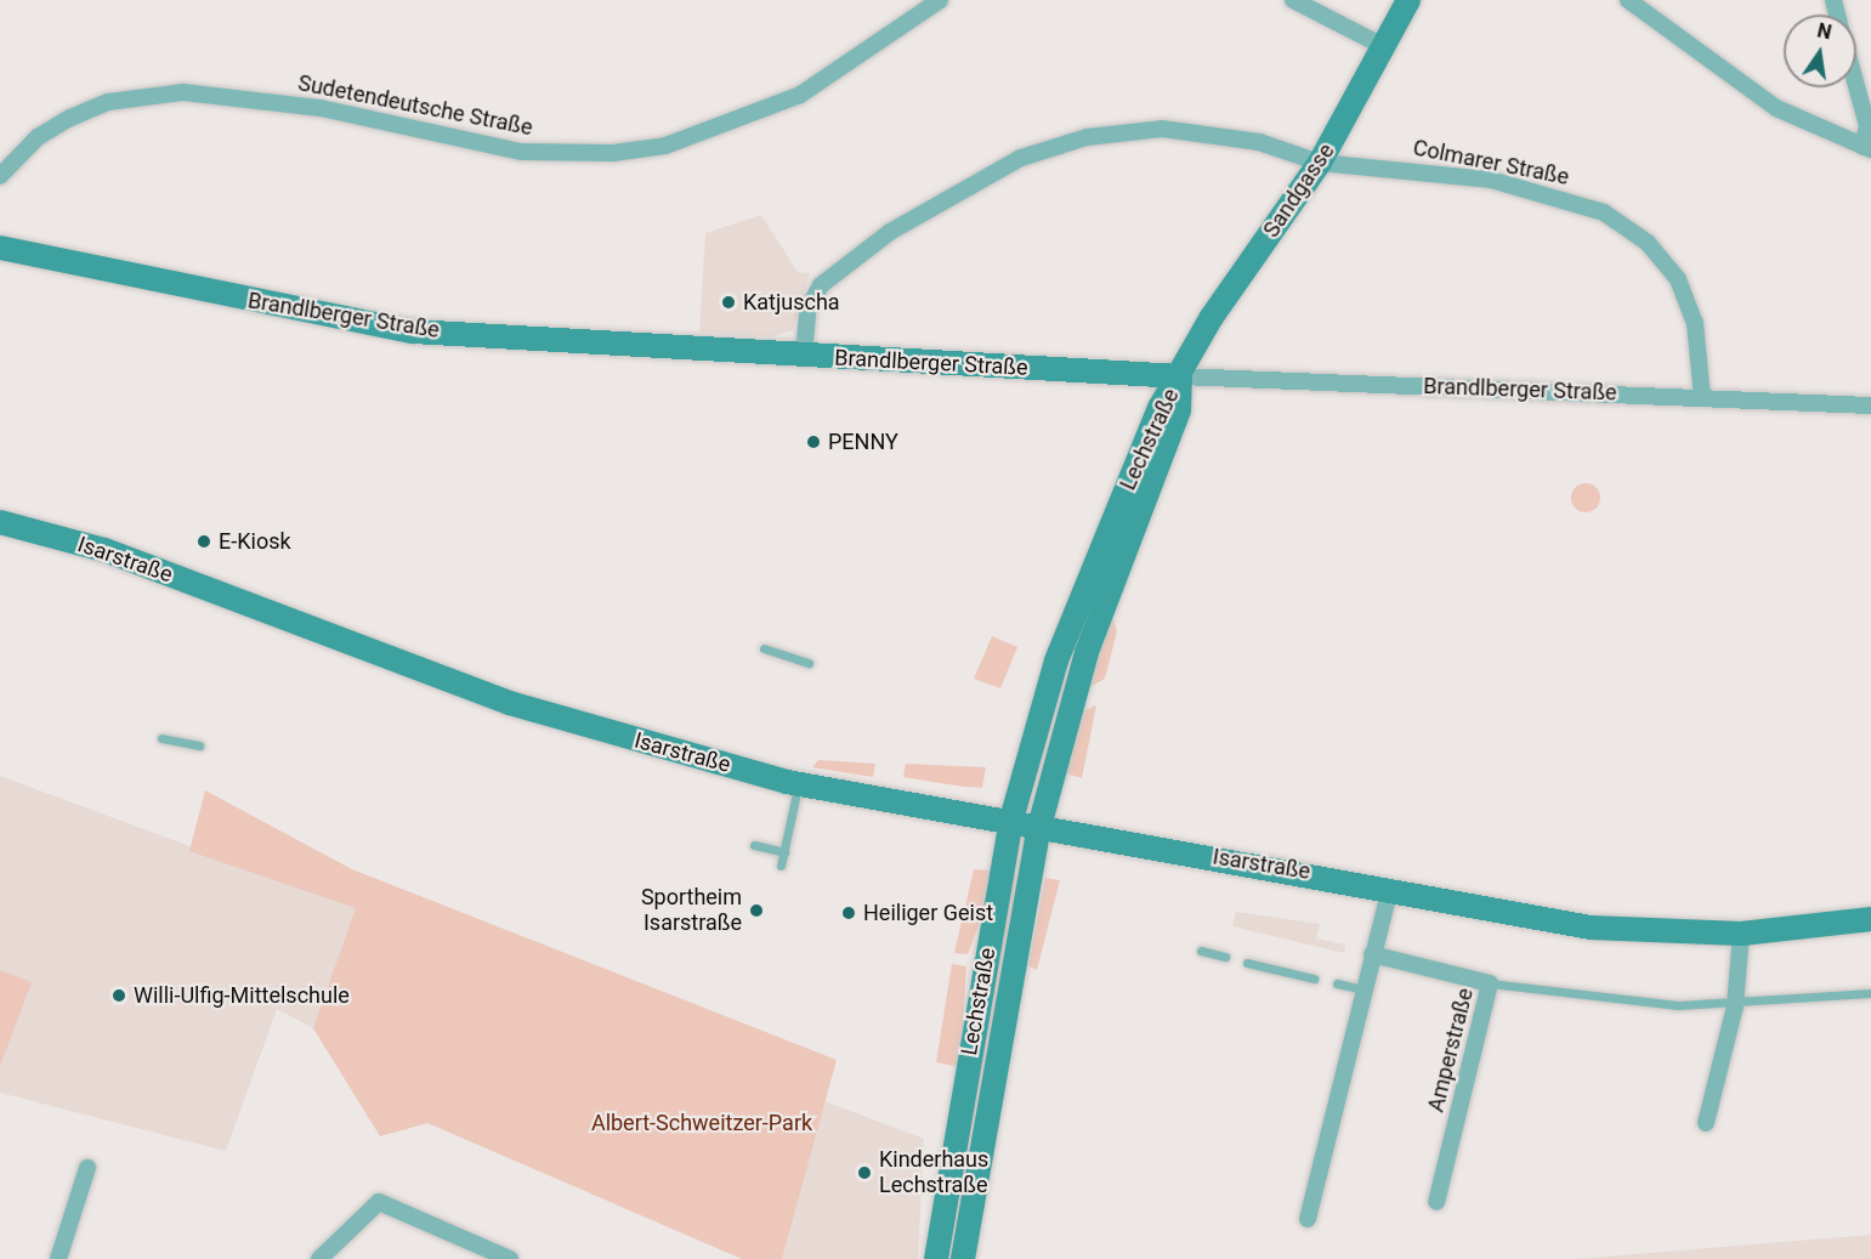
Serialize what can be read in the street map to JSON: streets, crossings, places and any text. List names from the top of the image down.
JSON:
{
  "streets": {
    "street": [
      "Sudetendeutsche Straße",
      "Colmarer Straße",
      "Sandgasse",
      "Brandlberger Straße",
      "Lechstraße",
      "Isarstraße",
      "Amperstraße"
    ]
  },
  "crossings": [
    ["Colmarer Straße", "Sandgasse"],
    ["Colmarer Straße", "Brandlberger Straße"],
    ["Sandgasse", "Brandlberger Straße"],
    ["Sandgasse", "Lechstraße"],
    ["Brandlberger Straße", "Lechstraße"],
    ["Lechstraße", "Isarstraße"]
  ],
  "parks": ["Albert-Schweitzer-Park"],
  "places": [
    "Katjuscha",
    "PENNY",
    "E-Kiosk",
    "Sportheim Isarstraße",
    "Heiliger Geist",
    "Willi-Ulfig-Mittelschule",
    "Kinderhaus Lechstraße"
  ],
  "north": "top"
}
